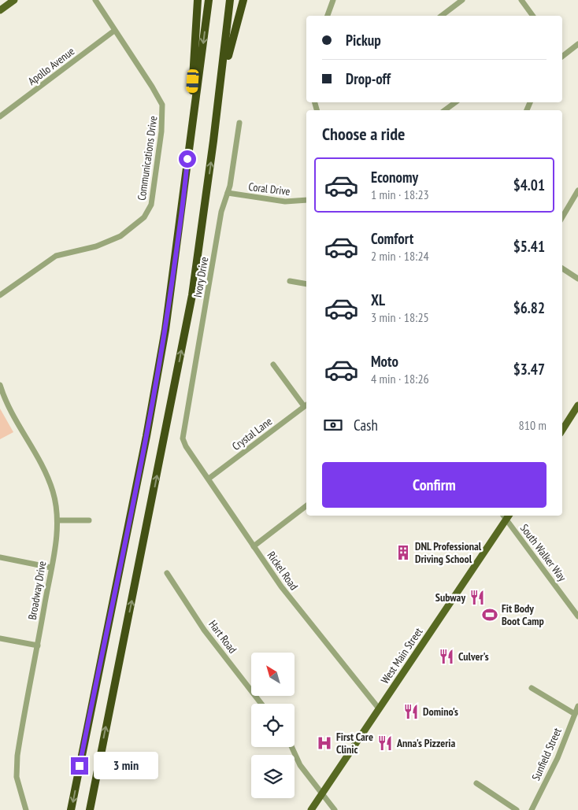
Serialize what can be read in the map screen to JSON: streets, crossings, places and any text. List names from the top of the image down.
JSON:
{
  "streets": {
    "main road": ["West Main Street"],
    "street": [
      "Apollo Avenue",
      "Communications Drive",
      "Coral Drive",
      "Ivory Drive",
      "Crystal Lane",
      "South Walker Way",
      "Rickel Road",
      "Broadway Drive",
      "Hart Road",
      "Sunfield Street"
    ]
  },
  "crossings": [
    ["Apollo Avenue", "Communications Drive"],
    ["Coral Drive", "Ivory Drive"],
    ["Ivory Drive", "Rickel Road"],
    ["Crystal Lane", "Rickel Road"],
    ["South Walker Way", "West Main Street"],
    ["Rickel Road", "West Main Street"]
  ],
  "places": {
    "building": ["DNL Professional Driving School"],
    "restaurant": [
      "Subway",
      "Culver's",
      "Domino's",
      "Anna's Pizzeria"
    ],
    "sports": ["Fit Body Boot Camp"],
    "hospital": ["First Care Clinic"]
  },
  "north": "top left",
  "page": {
    "banner": ["Pickup", "Drop-off"],
    "heading": "Choose a ride",
    "list": [
      {
        "name": "Economy",
        "note": "1 min · 18:23",
        "value": "$4.01"
      },
      {
        "name": "Comfort",
        "note": "2 min · 18:24",
        "value": "$5.41"
      },
      {
        "name": "XL",
        "note": "3 min · 18:25",
        "value": "$6.82"
      },
      {
        "name": "Moto",
        "note": "4 min · 18:26",
        "value": "$3.47"
      }
    ],
    "pay": ["Cash", "810 m"],
    "buttons": "Confirm",
    "bubble": "3 min"
  }
}
